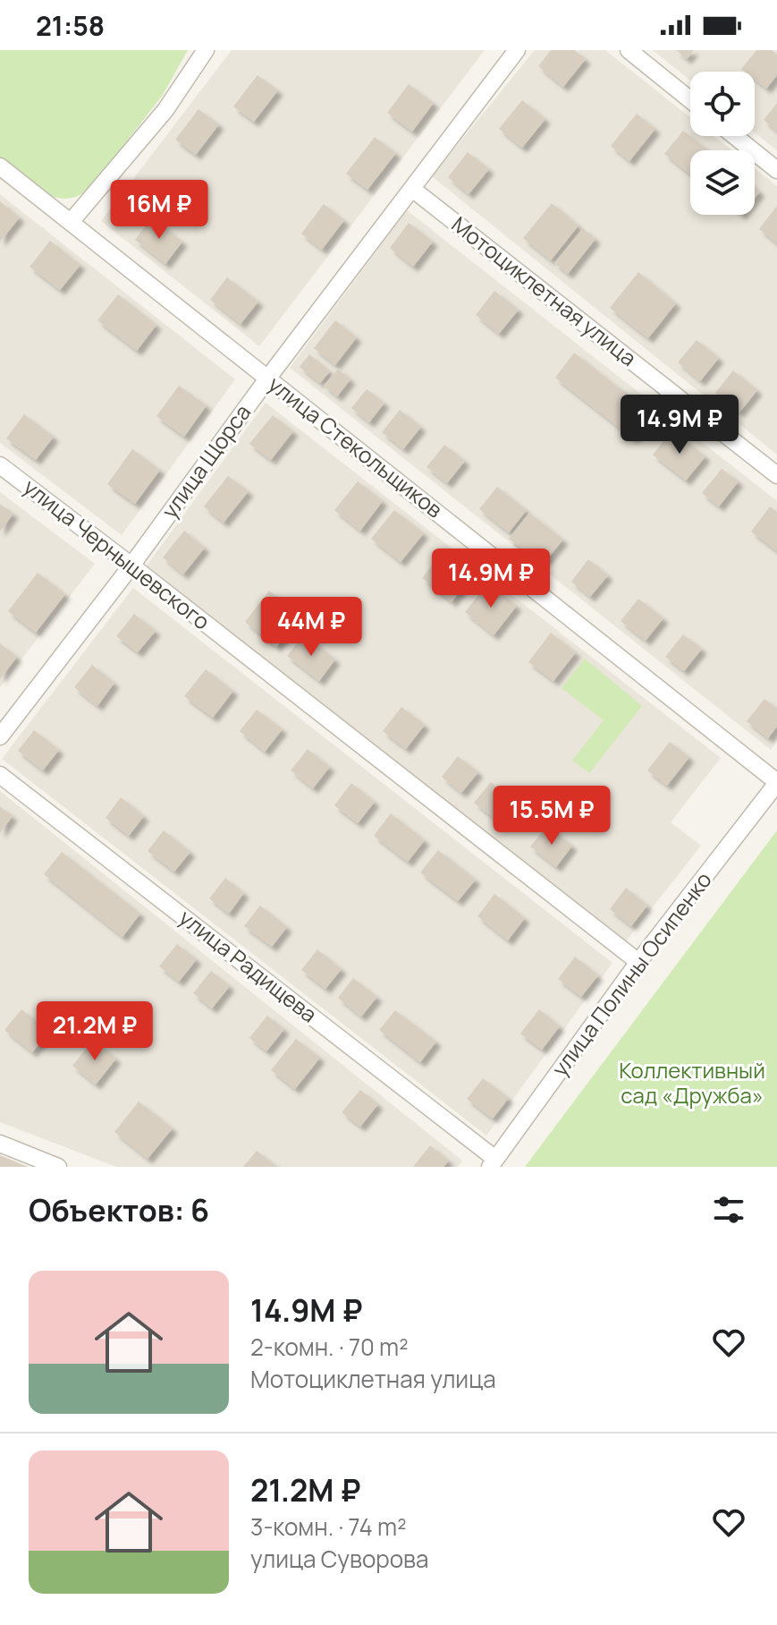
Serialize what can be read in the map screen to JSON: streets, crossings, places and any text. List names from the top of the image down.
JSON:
{
  "streets": {
    "street": [
      "Мотоциклетная улица",
      "улица Стекольщиков",
      "улица Щорса",
      "улица Чернышевского",
      "улица Радищева",
      "улица Полины Осипенко"
    ]
  },
  "crossings": [
    ["Мотоциклетная улица", "улица Щорса"],
    ["улица Стекольщиков", "улица Щорса"],
    ["улица Стекольщиков", "улица Полины Осипенко"],
    ["улица Щорса", "улица Чернышевского"],
    ["улица Чернышевского", "улица Полины Осипенко"],
    ["улица Радищева", "улица Полины Осипенко"]
  ],
  "parks": ["Коллективный сад «Дружба»"],
  "page": {
    "status": "21:58",
    "price": [
      "16M ₽",
      "14.9M ₽",
      "14.9M ₽",
      "44M ₽",
      "15.5M ₽",
      "21.2M ₽"
    ],
    "heading": "Объектов: 6",
    "list": [
      {
        "name": "14.9M ₽",
        "note": "2-комн. · 70 m² · Мотоциклетная улица"
      },
      {
        "name": "21.2M ₽",
        "note": "3-комн. · 74 m² · улица Суворова"
      }
    ]
  }
}
